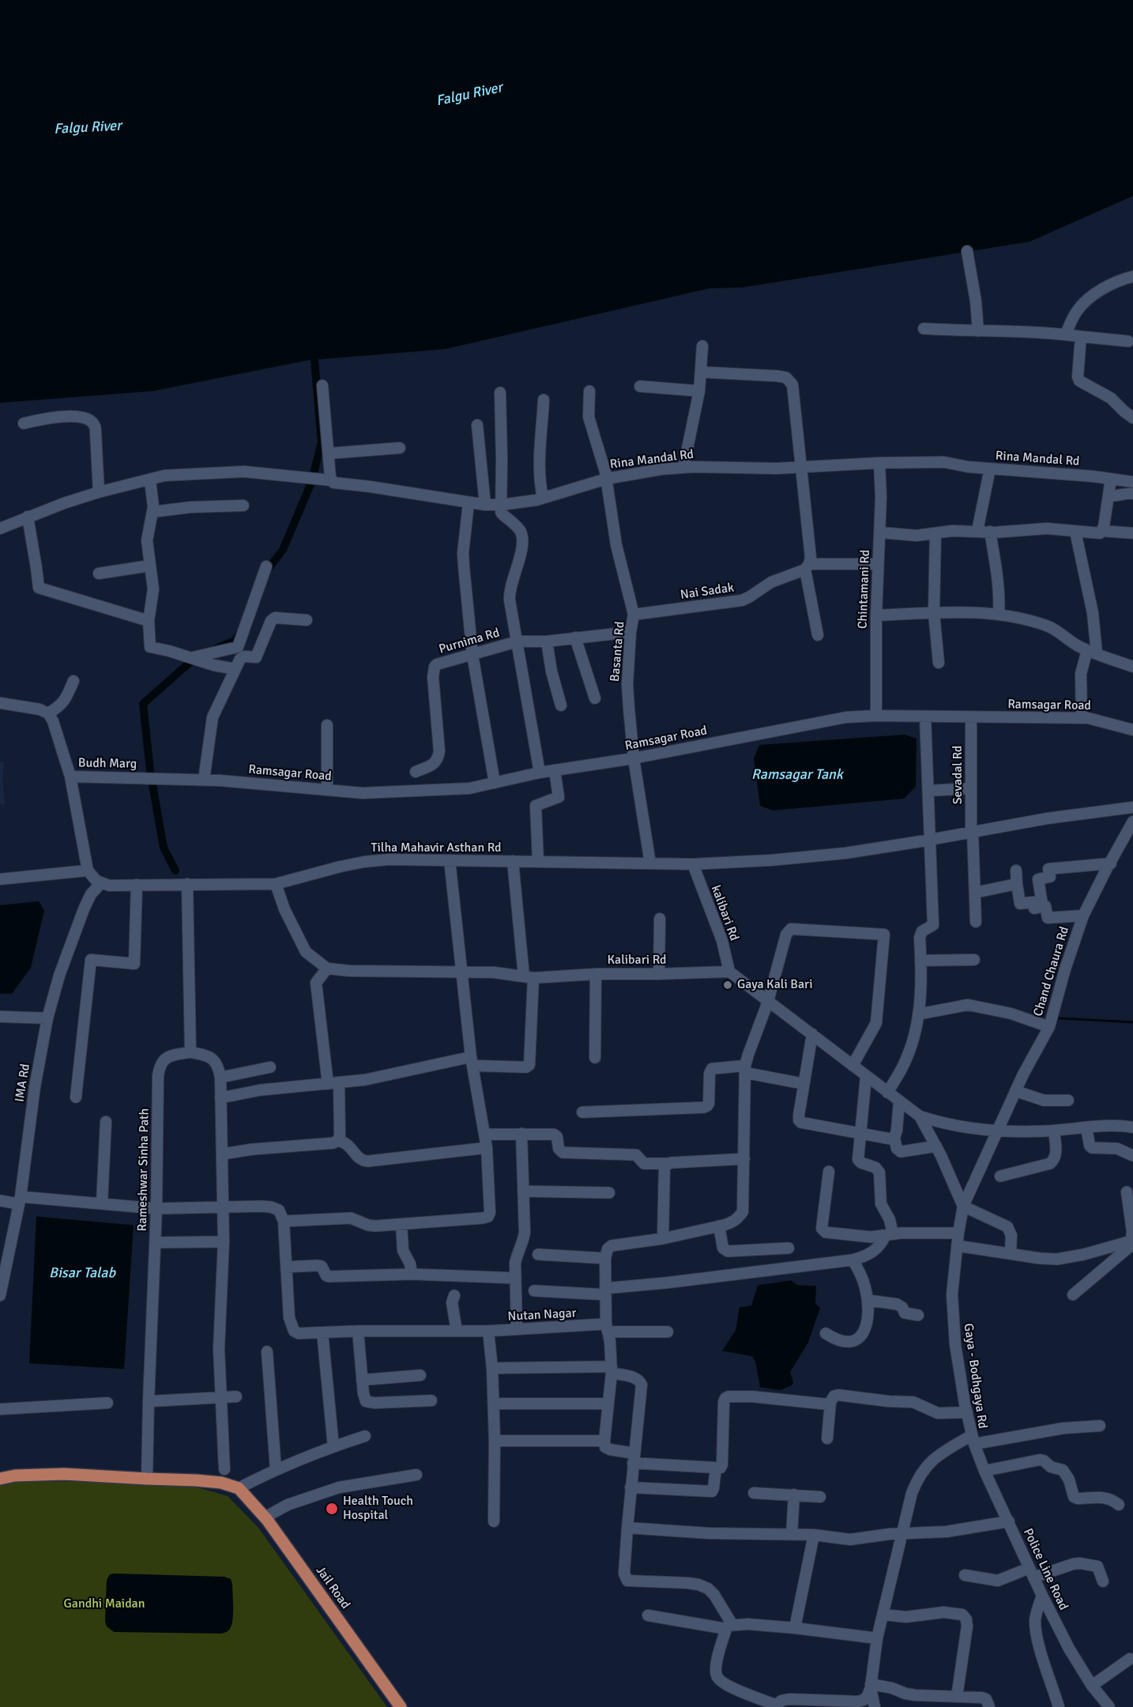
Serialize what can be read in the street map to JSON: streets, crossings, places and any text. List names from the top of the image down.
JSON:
{
  "streets": {
    "main road": ["Jail Road"],
    "street": [
      "Rina Mandal Rd",
      "Chintamani Rd",
      "Nai Sadak",
      "Purnima Rd",
      "Basanta Rd",
      "Ramsagar Road",
      "Budh Marg",
      "Sevadal Rd",
      "Tilha Mahavir Asthan Rd",
      "kalibari Rd",
      "Kalibari Rd",
      "Chand Chaura Rd",
      "IMA Rd",
      "Rameshwar Sinha Path",
      "Nutan Nagar",
      "Gaya - Bodhgaya Rd",
      "Police Line Road"
    ]
  },
  "crossings": [
    ["Rina Mandal Rd", "Chintamani Rd"],
    ["Rina Mandal Rd", "Basanta Rd"],
    ["Chintamani Rd", "Nai Sadak"],
    ["Chintamani Rd", "Ramsagar Road"],
    ["Nai Sadak", "Basanta Rd"],
    ["Purnima Rd", "Basanta Rd"],
    ["Basanta Rd", "Ramsagar Road"],
    ["Basanta Rd", "Tilha Mahavir Asthan Rd"],
    ["Ramsagar Road", "Budh Marg"],
    ["Ramsagar Road", "Sevadal Rd"],
    ["Sevadal Rd", "Tilha Mahavir Asthan Rd"],
    ["Tilha Mahavir Asthan Rd", "kalibari Rd"],
    ["Tilha Mahavir Asthan Rd", "IMA Rd"],
    ["kalibari Rd", "Kalibari Rd"],
    ["Chand Chaura Rd", "Gaya - Bodhgaya Rd"],
    ["Gaya - Bodhgaya Rd", "Police Line Road"]
  ],
  "water": ["Falgu River", "Ramsagar Tank", "Bisar Talab"],
  "parks": ["Gandhi Maidan"],
  "places": ["Gaya Kali Bari", "Health Touch Hospital"]
}
